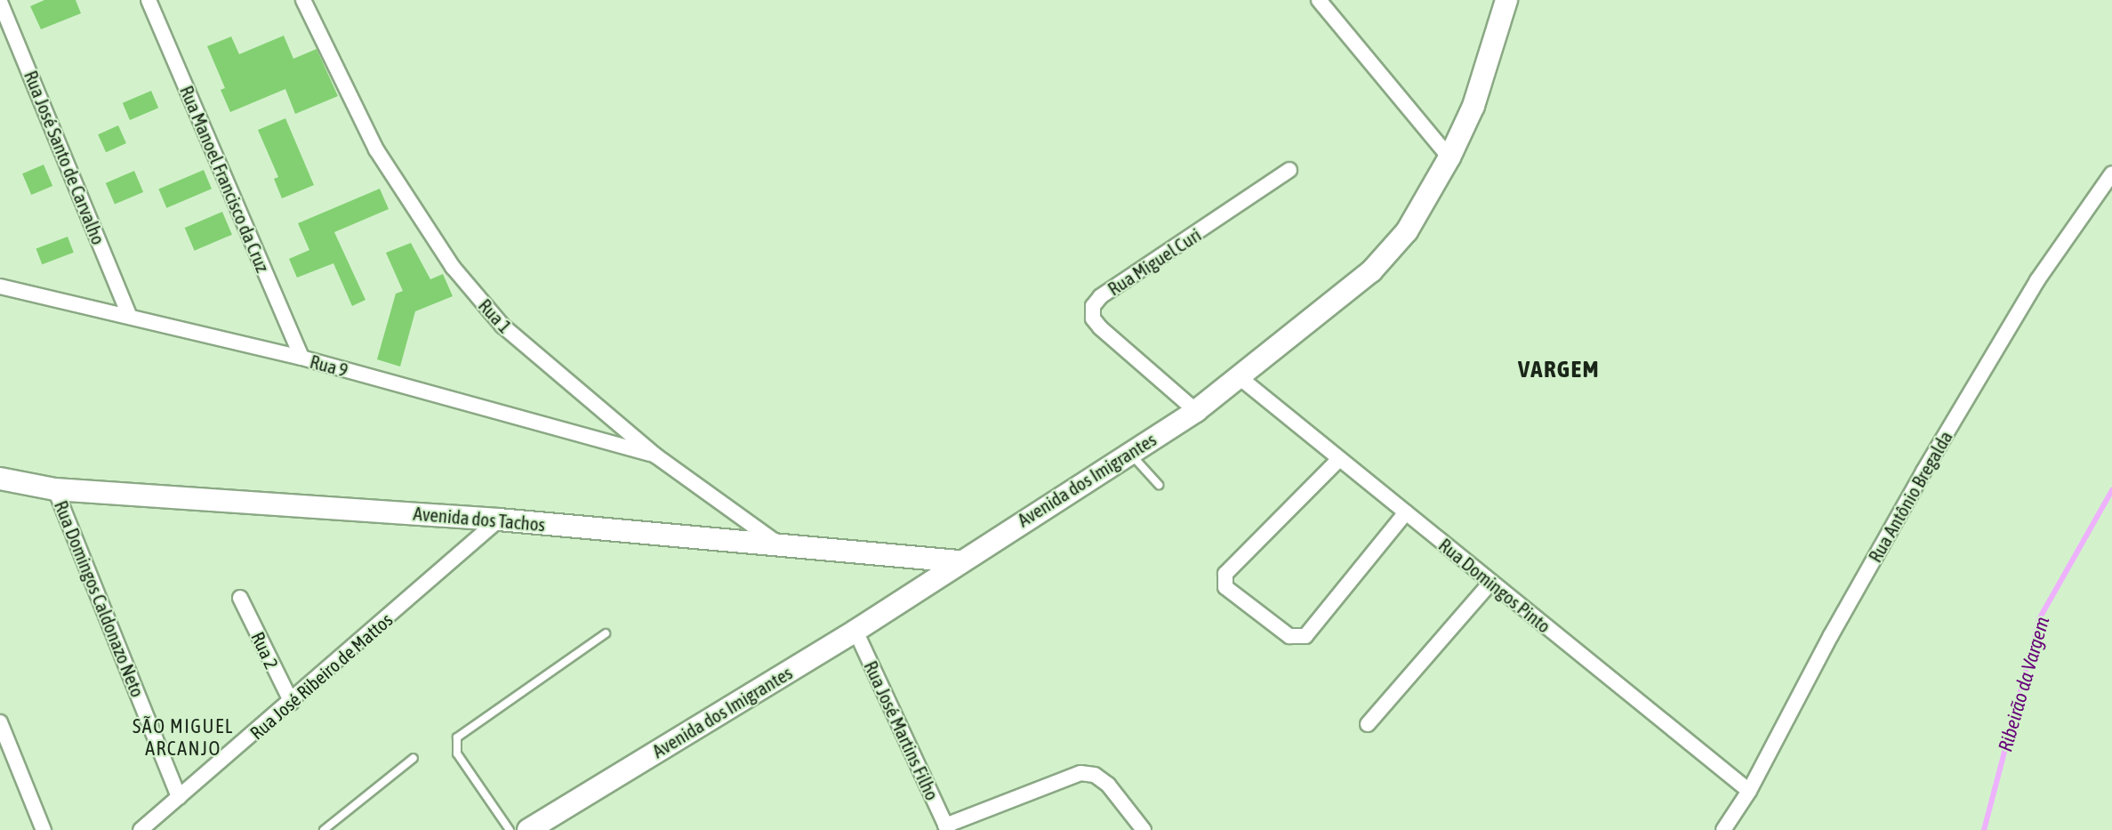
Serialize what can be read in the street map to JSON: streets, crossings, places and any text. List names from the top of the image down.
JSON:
{
  "streets": {
    "street": [
      "Rua José Santo de Carvalho",
      "Rua Manoel Francisco da Cruz",
      "Rua Miguel Curi",
      "Rua 1",
      "Rua 9",
      "Avenida dos Imigrantes",
      "Rua Antônio Bregalda",
      "Avenida dos Tachos",
      "Rua Domingos Pinto",
      "Rua Domingos Caldonazo Neto",
      "Rua 2",
      "Rua José Ribeiro de Mattos",
      "Rua José Martins Filho"
    ]
  },
  "crossings": [
    ["Rua José Santo de Carvalho", "Rua 9"],
    ["Rua Manoel Francisco da Cruz", "Rua 9"],
    ["Rua Miguel Curi", "Avenida dos Imigrantes"],
    ["Rua 1", "Rua 9"],
    ["Rua 1", "Avenida dos Tachos"],
    ["Avenida dos Imigrantes", "Avenida dos Tachos"],
    ["Avenida dos Imigrantes", "Rua Domingos Pinto"],
    ["Avenida dos Imigrantes", "Rua José Martins Filho"],
    ["Rua Antônio Bregalda", "Rua Domingos Pinto"],
    ["Avenida dos Tachos", "Rua Domingos Caldonazo Neto"],
    ["Avenida dos Tachos", "Rua José Ribeiro de Mattos"],
    ["Rua Domingos Caldonazo Neto", "Rua José Ribeiro de Mattos"],
    ["Rua 2", "Rua José Ribeiro de Mattos"]
  ],
  "districts": ["VARGEM", "SÃO MIGUEL ARCANJO"],
  "water": ["Ribeirão da Vargem"]
}
